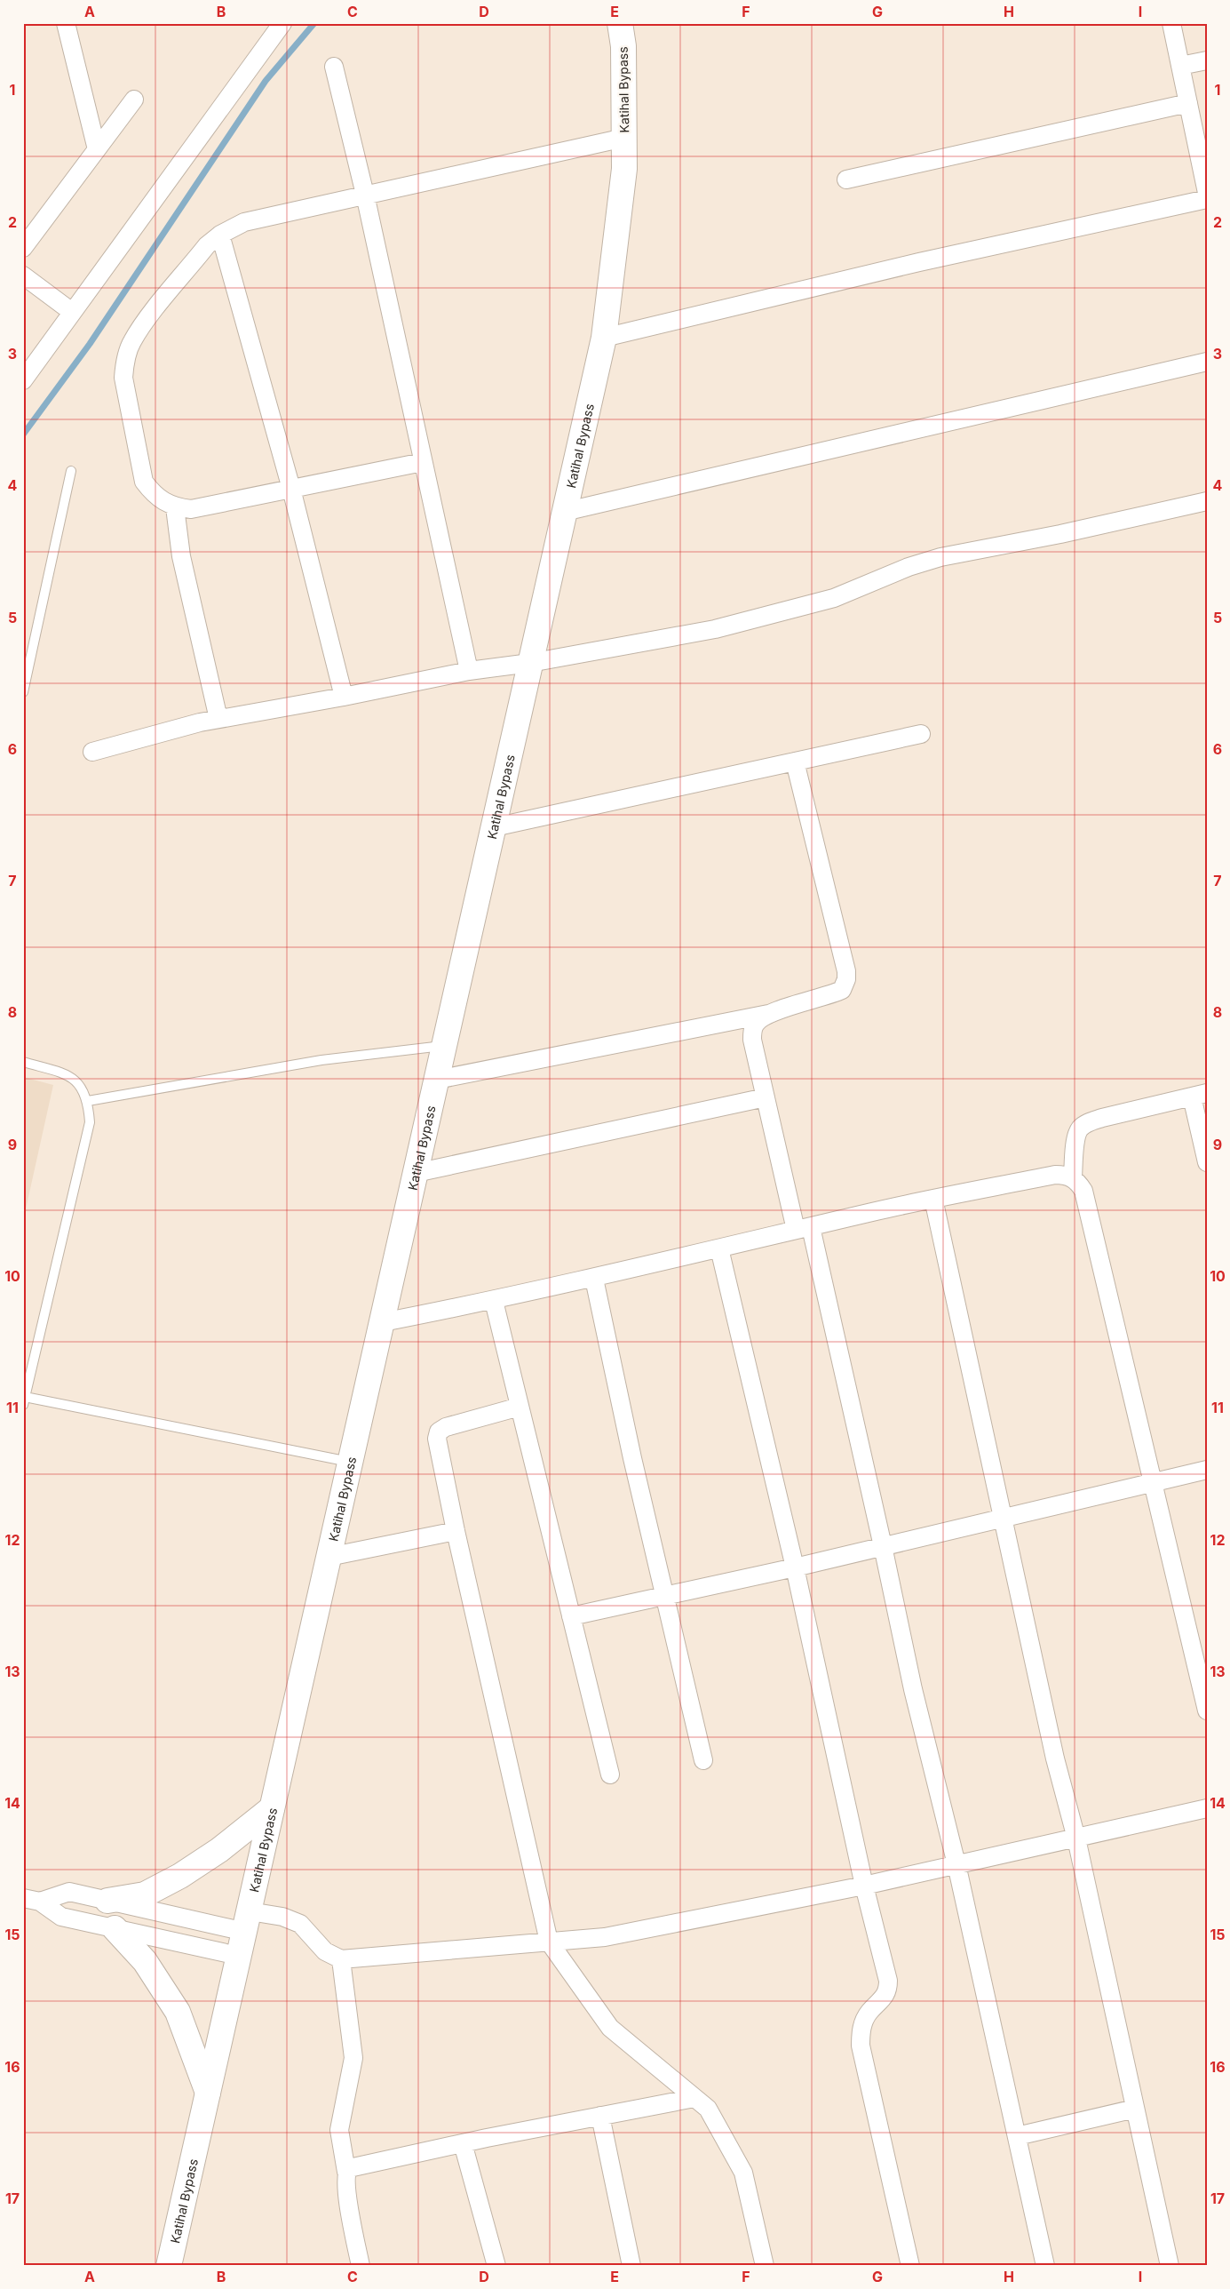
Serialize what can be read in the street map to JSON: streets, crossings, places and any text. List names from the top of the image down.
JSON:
{
  "streets": {
    "main road": ["Katihal Bypass"]
  },
  "grid": {
    "columns": [
      "A",
      "B",
      "C",
      "D",
      "E",
      "F",
      "G",
      "H",
      "I"
    ],
    "rows": [
      "1",
      "2",
      "3",
      "4",
      "5",
      "6",
      "7",
      "8",
      "9",
      "10",
      "11",
      "12",
      "13",
      "14",
      "15",
      "16",
      "17"
    ]
  }
}
